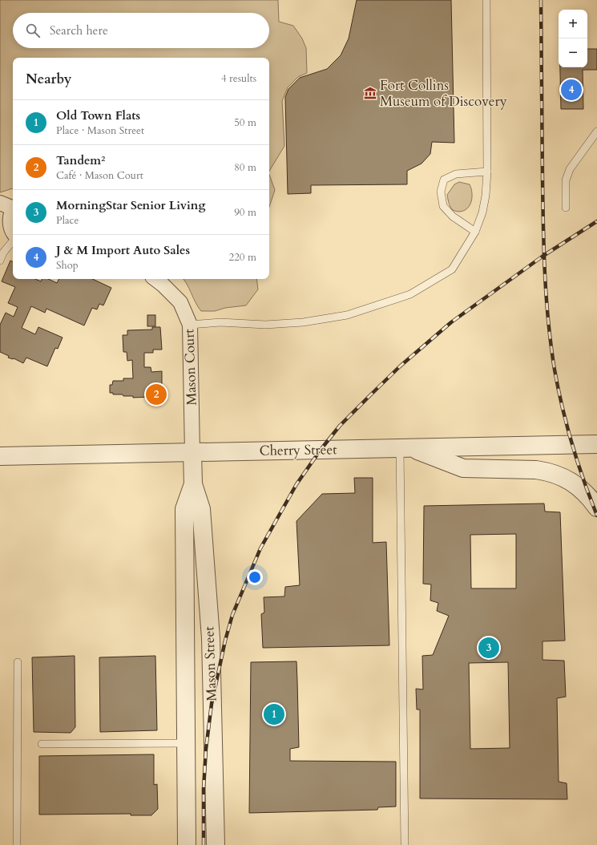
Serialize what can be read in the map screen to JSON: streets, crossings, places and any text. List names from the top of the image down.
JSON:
{
  "streets": {
    "street": ["Mason Court", "Cherry Street", "Mason Street"]
  },
  "crossings": [
    ["Mason Court", "Cherry Street"],
    ["Mason Court", "Mason Street"],
    ["Cherry Street", "Mason Street"]
  ],
  "places": {
    "museum": ["Fort Collins Museum of Discovery"]
  },
  "page": {
    "map_buttons": ["+", "−"],
    "search": "Search here",
    "heading": ["Nearby", "4 results"],
    "pins": [
      "4",
      "2",
      "3",
      "1"
    ],
    "list": [
      {
        "mark": "1",
        "name": "Old Town Flats",
        "note": "Place · Mason Street",
        "value": "50 m"
      },
      {
        "mark": "2",
        "name": "Tandem²",
        "note": "Café · Mason Court",
        "value": "80 m"
      },
      {
        "mark": "3",
        "name": "MorningStar Senior Living",
        "note": "Place",
        "value": "90 m"
      },
      {
        "mark": "4",
        "name": "J & M Import Auto Sales",
        "note": "Shop",
        "value": "220 m"
      }
    ]
  }
}
